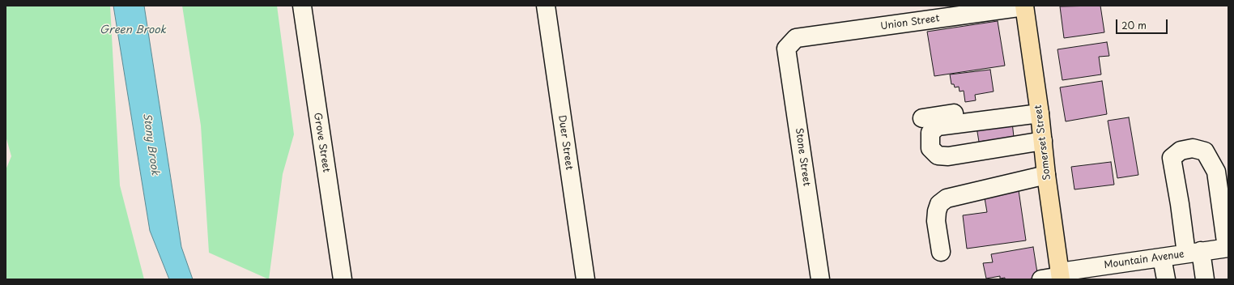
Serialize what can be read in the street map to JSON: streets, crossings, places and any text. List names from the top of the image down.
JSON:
{
  "streets": {
    "main road": ["Somerset Street"],
    "street": [
      "Union Street",
      "Grove Street",
      "Duer Street",
      "Stone Street",
      "Mountain Avenue"
    ]
  },
  "crossings": [
    ["Union Street", "Somerset Street"],
    ["Union Street", "Stone Street"],
    ["Somerset Street", "Mountain Avenue"]
  ],
  "water": ["Green Brook", "Stony Brook"],
  "scale_bar": "20 m"
}
